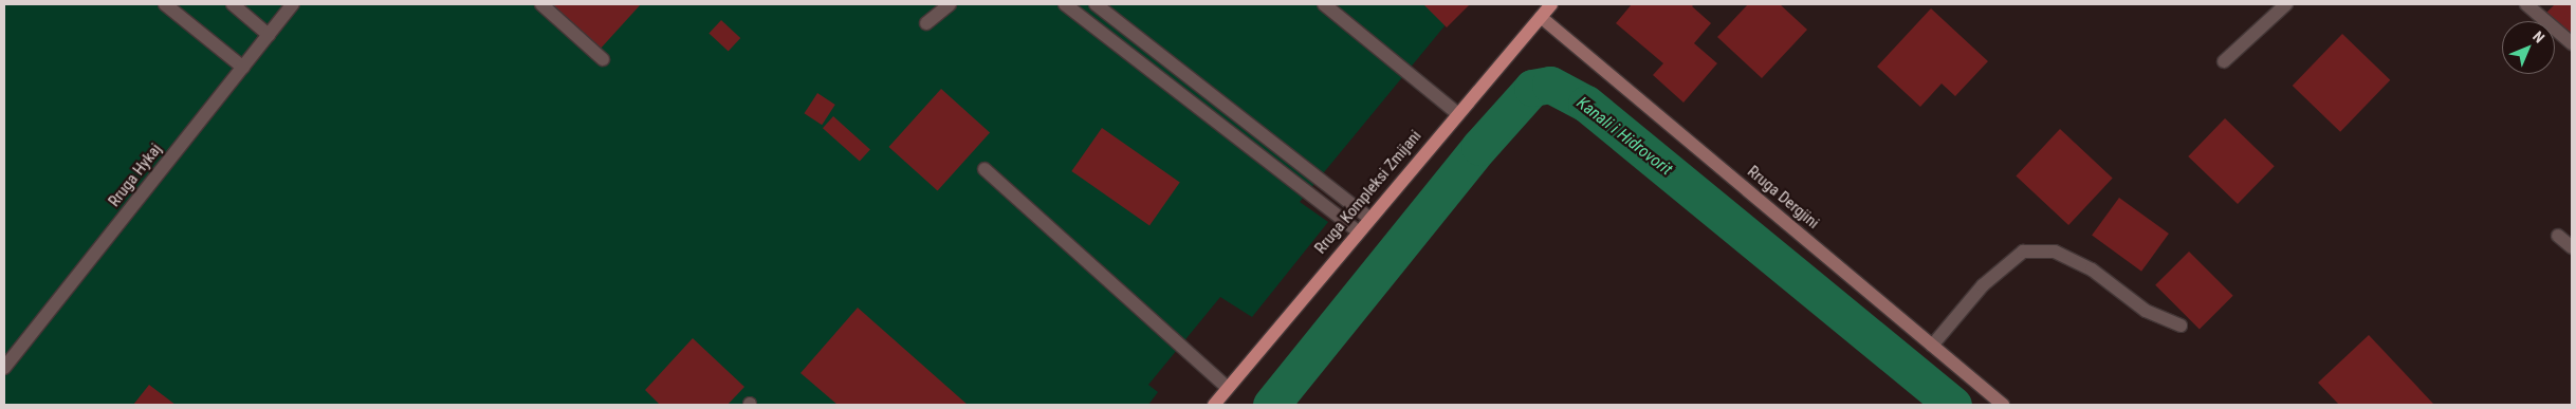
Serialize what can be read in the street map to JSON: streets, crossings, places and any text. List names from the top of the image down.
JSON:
{
  "streets": {
    "main road": ["Rruga Kompleksi Zmijani"],
    "street": ["Rruga Hykaj", "Rruga Dergjini"]
  },
  "crossings": [
    ["Rruga Kompleksi Zmijani", "Rruga Dergjini"]
  ],
  "water": ["Kanali i Hidrovorit"],
  "north": "top right"
}
